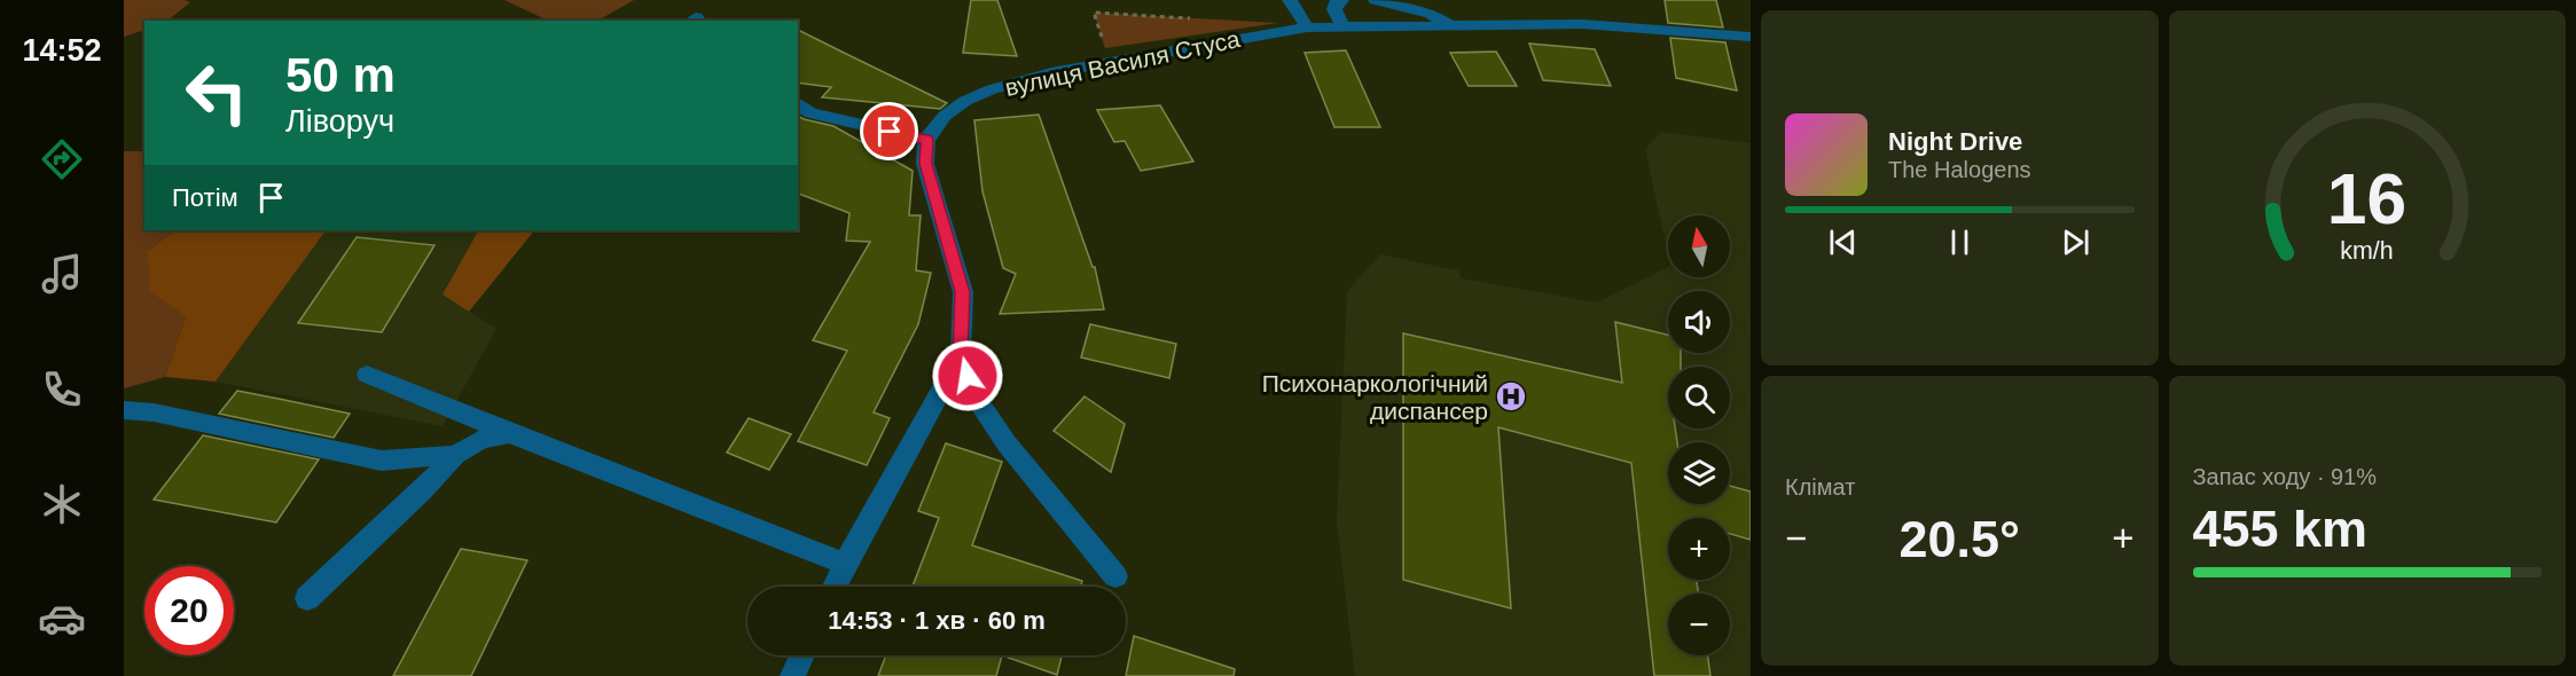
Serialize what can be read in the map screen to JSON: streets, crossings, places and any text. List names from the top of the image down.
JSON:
{
  "streets": {
    "street": ["вулиця Василя Стуса"]
  },
  "places": {
    "hospital": ["Психонаркологічний диспансер"]
  },
  "north": "top",
  "page": {
    "tabs": "14:52",
    "turn": ["50 m", "Ліворуч"],
    "song": ["Night Drive", "The Halogens"],
    "then": "Потім",
    "map_buttons": ["+", "−"],
    "tile": [
      "Клімат",
      ["Запас ходу · 91%", "455 km"]
    ],
    "heat": ["−", "20.5°", "+"],
    "limit": "20",
    "trip": "14:53 · 1 хв · 60 m",
    "gauge": ["16", "km/h"]
  }
}
